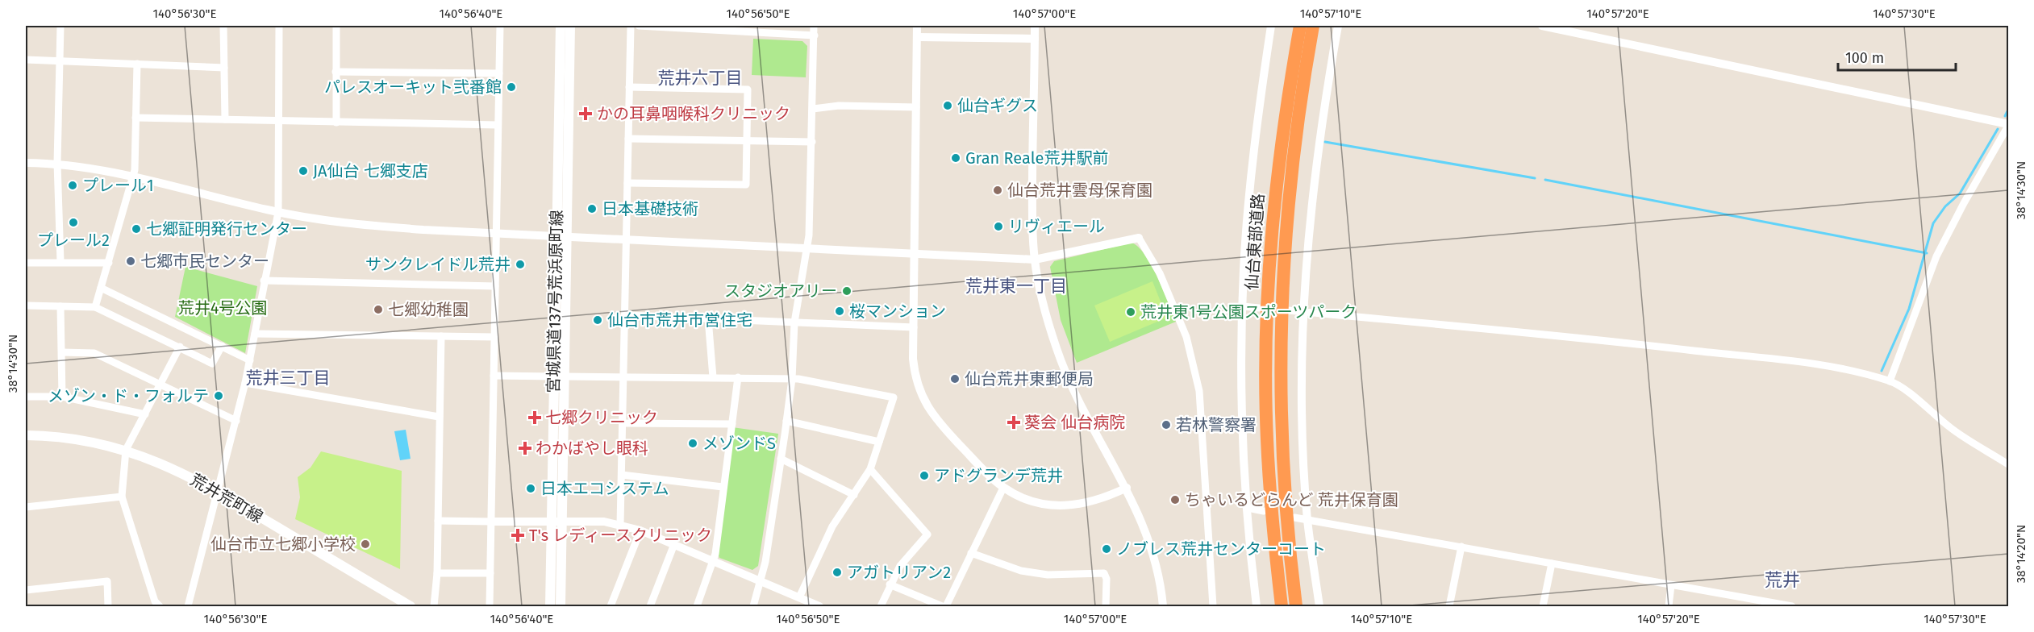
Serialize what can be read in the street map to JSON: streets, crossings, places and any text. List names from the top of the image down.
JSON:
{
  "streets": {
    "highway": ["仙台東部道路"],
    "main road": ["宮城県道137号荒浜原町線", "荒井荒町線"]
  },
  "districts": [
    "荒井六丁目",
    "荒井東一丁目",
    "荒井三丁目",
    "荒井"
  ],
  "parks": ["荒井4号公園"],
  "places": {
    "other": [
      "パレスオーキット弐番館",
      "仙台ギグス",
      "Gran Reale荒井駅前",
      "JA仙台 七郷支店",
      "プレール1",
      "仙台荒井雲母保育園",
      "日本基礎技術",
      "プレール2",
      "リヴィエール",
      "七郷証明発行センター",
      "七郷市民センター",
      "サンクレイドル荒井",
      "スタジオアリー",
      "七郷幼稚園",
      "桜マンション",
      "荒井東1号公園スポーツパーク",
      "仙台市荒井市営住宅",
      "仙台荒井東郵便局",
      "メゾン・ド・フォルテ",
      "若林警察署",
      "メゾンドS",
      "アドグランデ荒井",
      "日本エコシステム",
      "ちゃいるどらんど 荒井保育園",
      "仙台市立七郷小学校",
      "ノブレス荒井センターコート",
      "アガトリアン2"
    ],
    "health": [
      "かの耳鼻咽喉科クリニック",
      "七郷クリニック",
      "葵会 仙台病院",
      "わかばやし眼科",
      "T's レディースクリニック"
    ]
  },
  "scale_bar": "100 m",
  "coordinates": [
    "140°56'30\"E",
    "140°56'40\"E",
    "140°56'50\"E",
    "140°57'00\"E",
    "140°57'10\"E",
    "140°57'20\"E",
    "140°57'30\"E",
    "38°14'30\"N",
    "38°14'20\"N"
  ]
}
